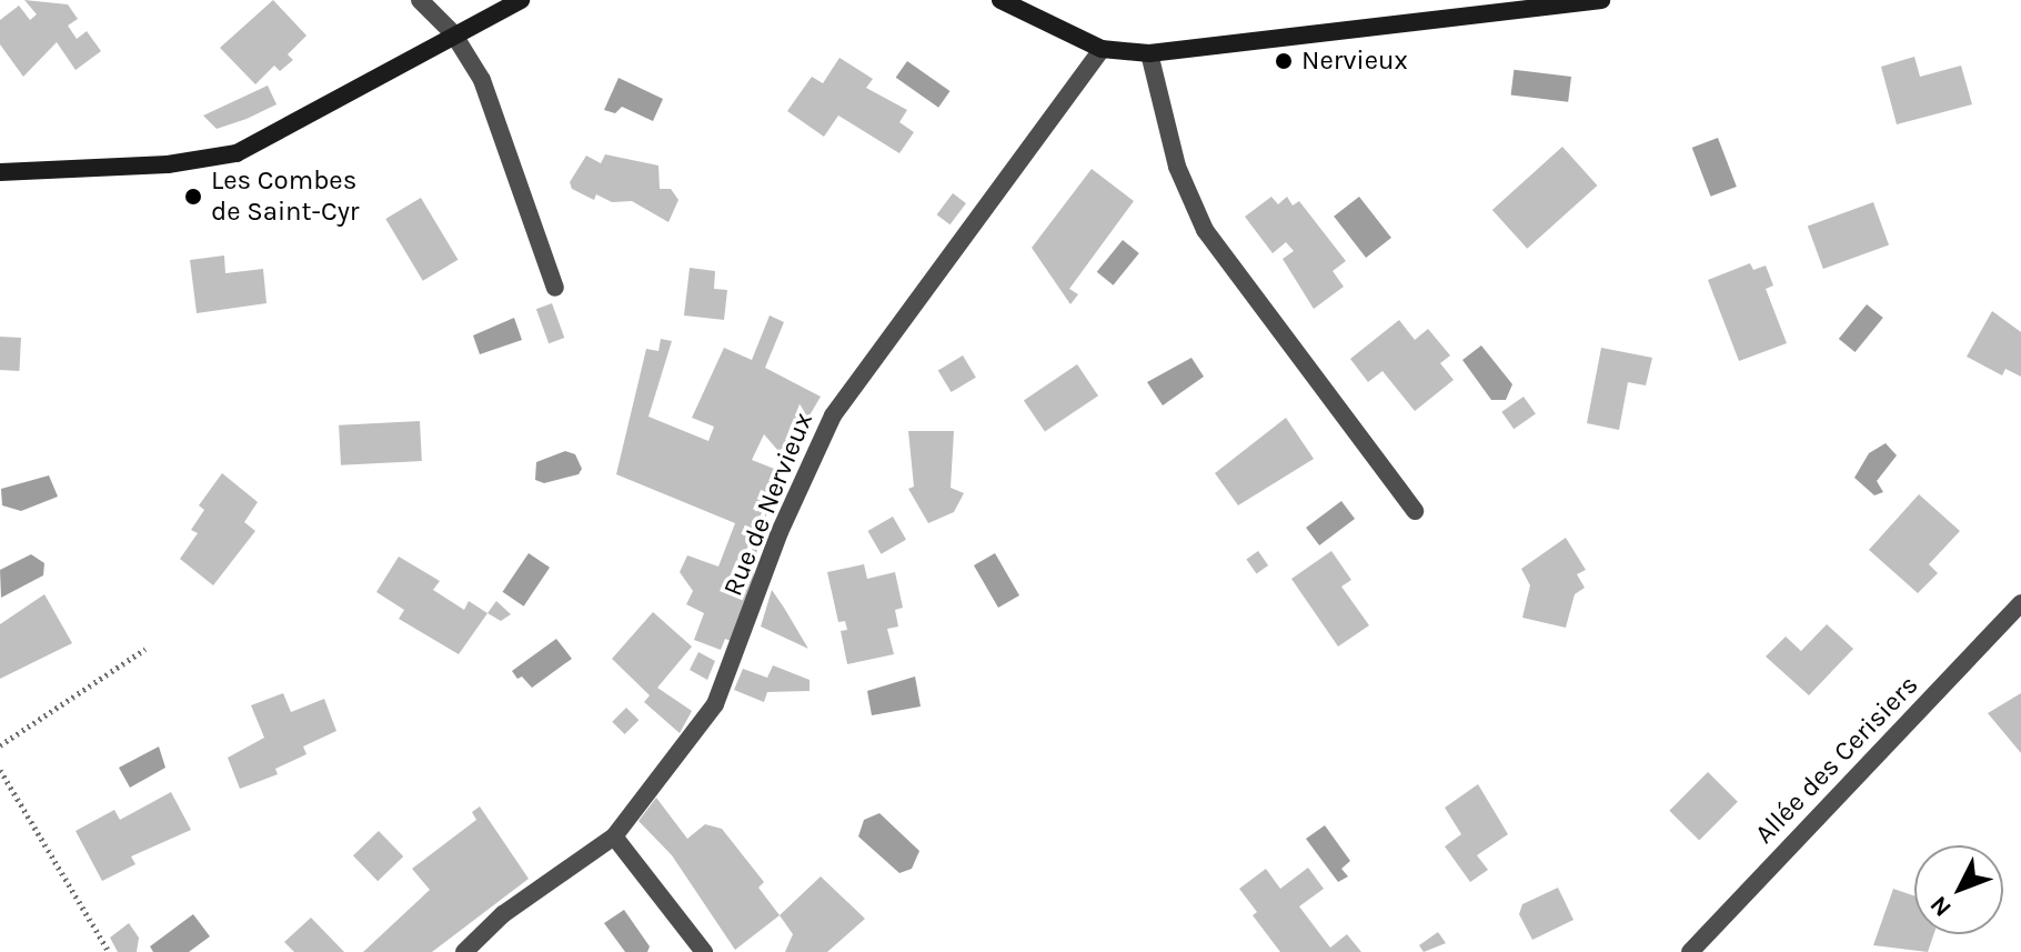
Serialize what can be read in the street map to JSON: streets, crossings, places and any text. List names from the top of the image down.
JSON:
{
  "streets": {
    "street": ["Rue de Nervieux", "Allée des Cerisiers"]
  },
  "places": ["Nervieux", "Les Combes de Saint-Cyr"],
  "north": "bottom left"
}
